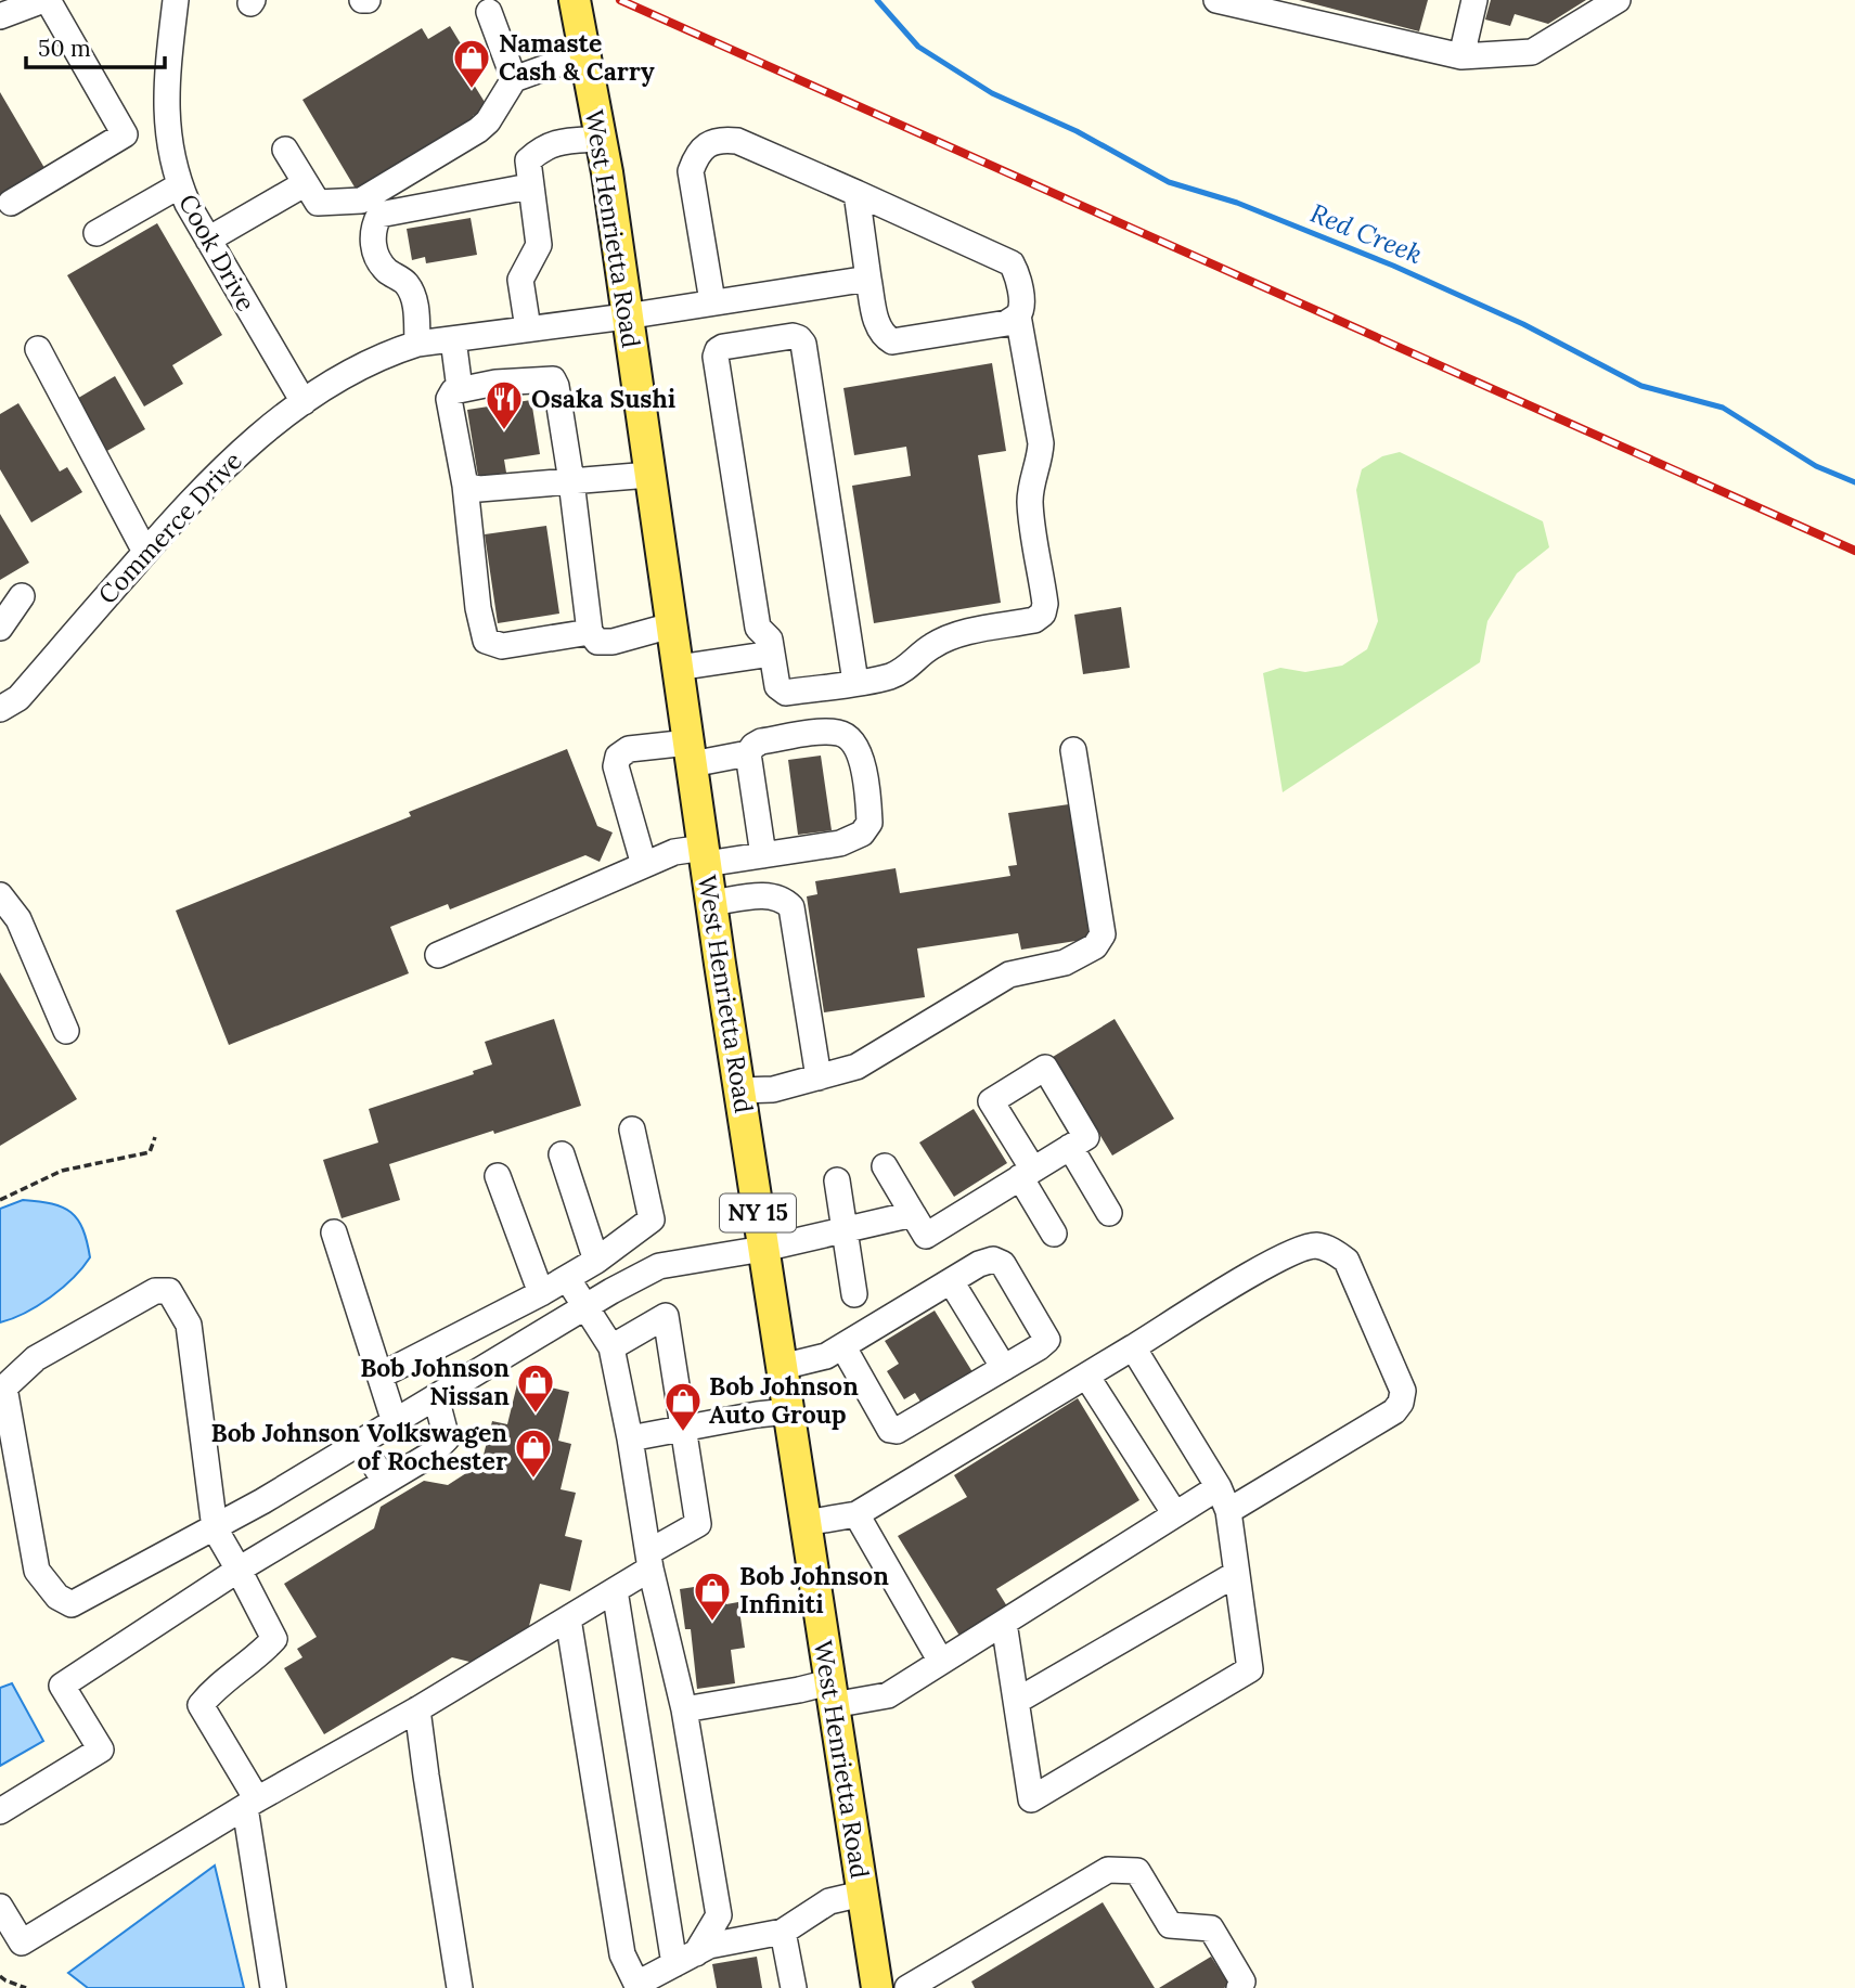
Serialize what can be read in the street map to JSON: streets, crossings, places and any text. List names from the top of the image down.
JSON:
{
  "streets": {
    "main road": ["West Henrietta Road", "NY 15"],
    "street": ["Cook Drive", "Commerce Drive"]
  },
  "crossings": [
    ["West Henrietta Road", "Commerce Drive"],
    ["Cook Drive", "Commerce Drive"]
  ],
  "water": ["Red Creek"],
  "places": {
    "shop": [
      "Namaste Cash & Carry",
      "Bob Johnson Nissan",
      "Bob Johnson Auto Group",
      "Bob Johnson Volkswagen of Rochester",
      "Bob Johnson Infiniti"
    ],
    "restaurant": ["Osaka Sushi"]
  },
  "scale_bar": "50 m"
}
